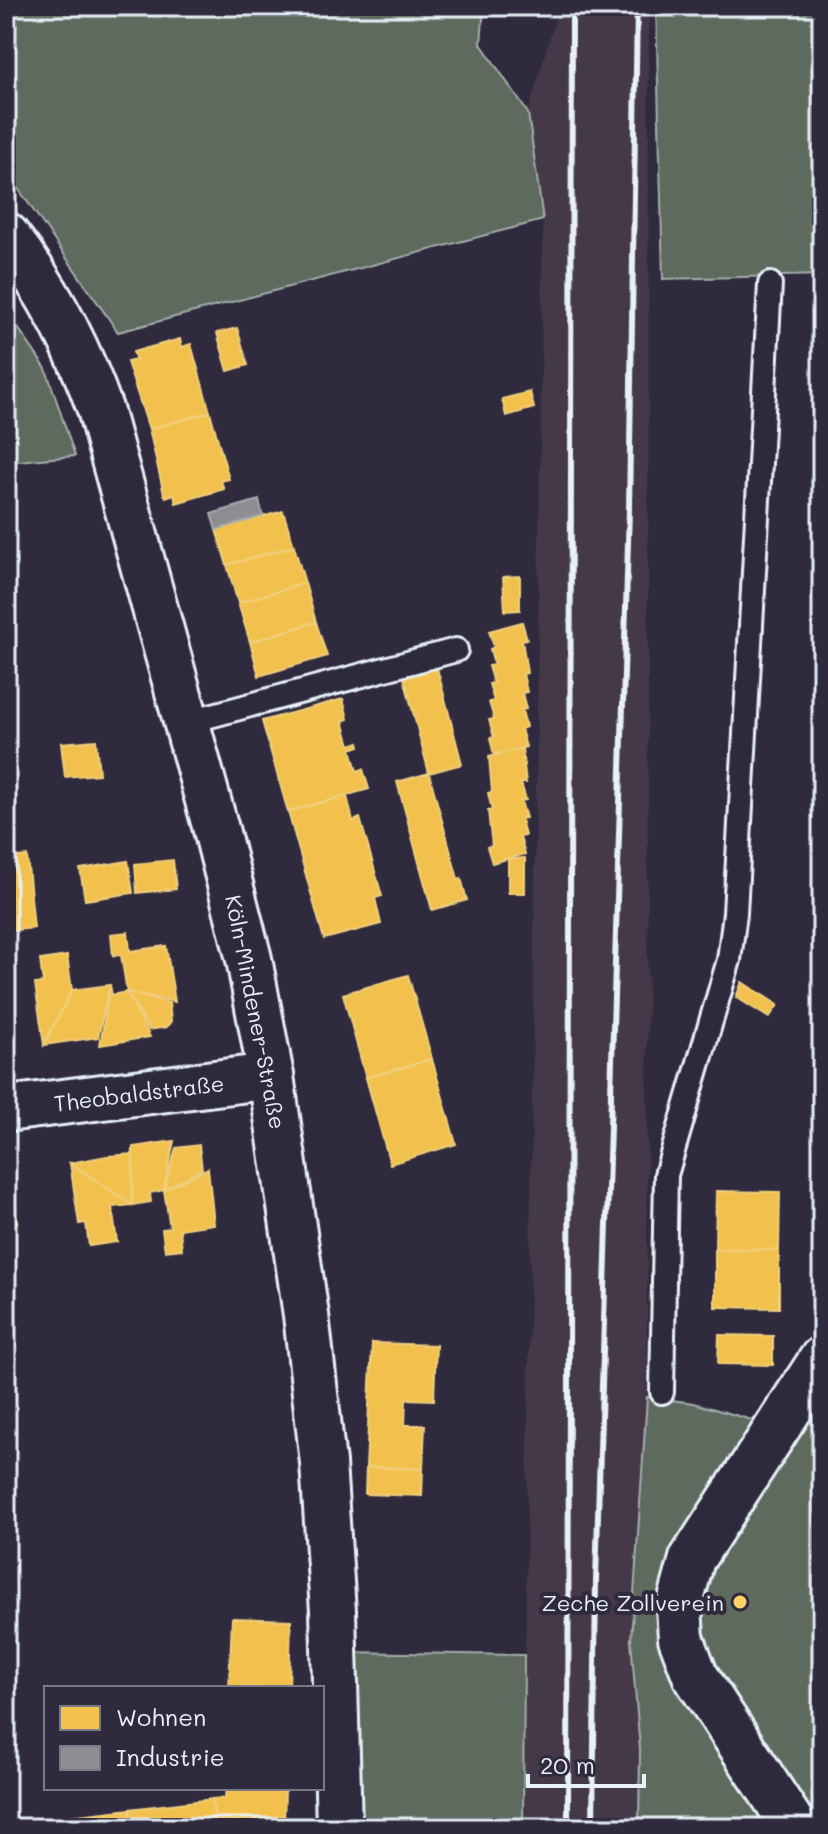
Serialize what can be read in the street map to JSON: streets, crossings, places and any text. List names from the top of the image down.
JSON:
{
  "streets": {
    "street": ["Köln-Mindener-Straße", "Theobaldstraße"]
  },
  "crossings": [
    ["Köln-Mindener-Straße", "Theobaldstraße"]
  ],
  "places": ["Zeche Zollverein"],
  "legend": ["Wohnen", "Industrie"],
  "scale_bar": "20 m"
}
